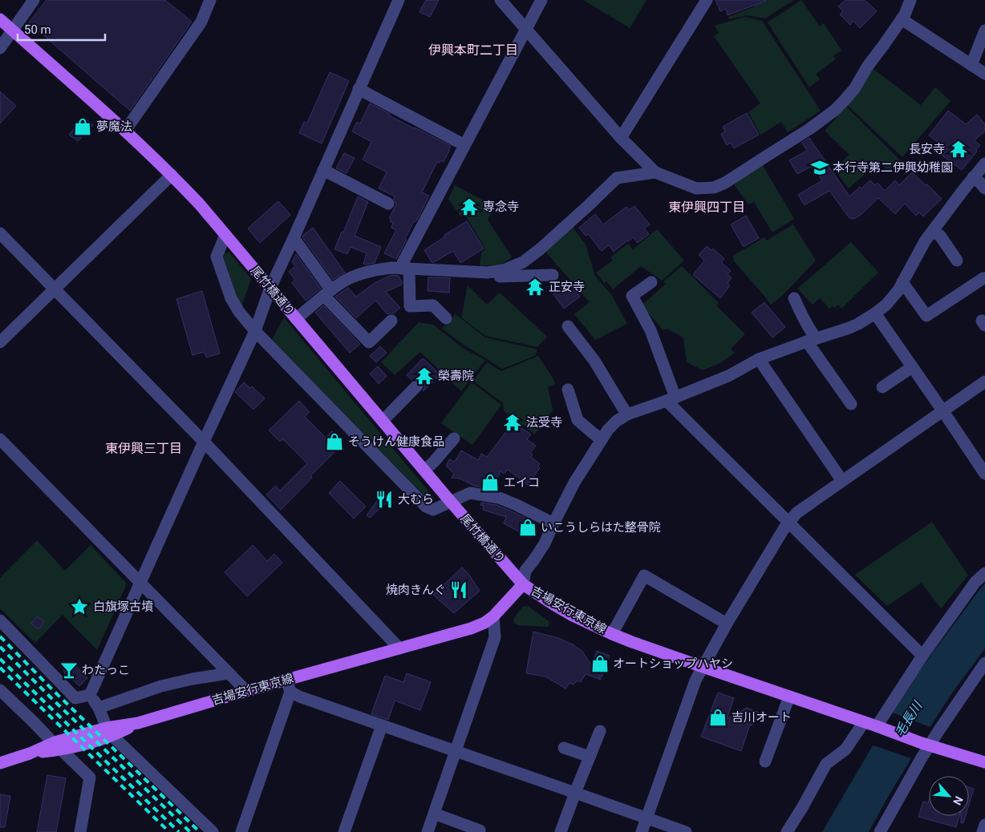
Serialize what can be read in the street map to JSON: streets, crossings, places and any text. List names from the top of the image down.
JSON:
{
  "streets": {
    "main road": ["尾竹橋通り", "吉場安行東京線"]
  },
  "crossings": [
    ["尾竹橋通り", "吉場安行東京線"]
  ],
  "districts": ["伊興本町二丁目", "東伊興四丁目", "東伊興三丁目"],
  "water": ["毛長川"],
  "places": {
    "shop": [
      "夢魔法",
      "そうけん健康食品",
      "エイコ",
      "いこうしらはた整骨院",
      "オートショップハヤシ",
      "吉川オート"
    ],
    "temple": [
      "長安寺",
      "専念寺",
      "正安寺",
      "榮壽院",
      "法受寺"
    ],
    "school or university": ["本行寺第二伊興幼稚園"],
    "restaurant": ["大むら", "焼肉きんぐ"],
    "place": ["白旗塚古墳"],
    "bar": ["わたっこ"]
  },
  "scale_bar": "50 m",
  "north": "bottom right"
}
